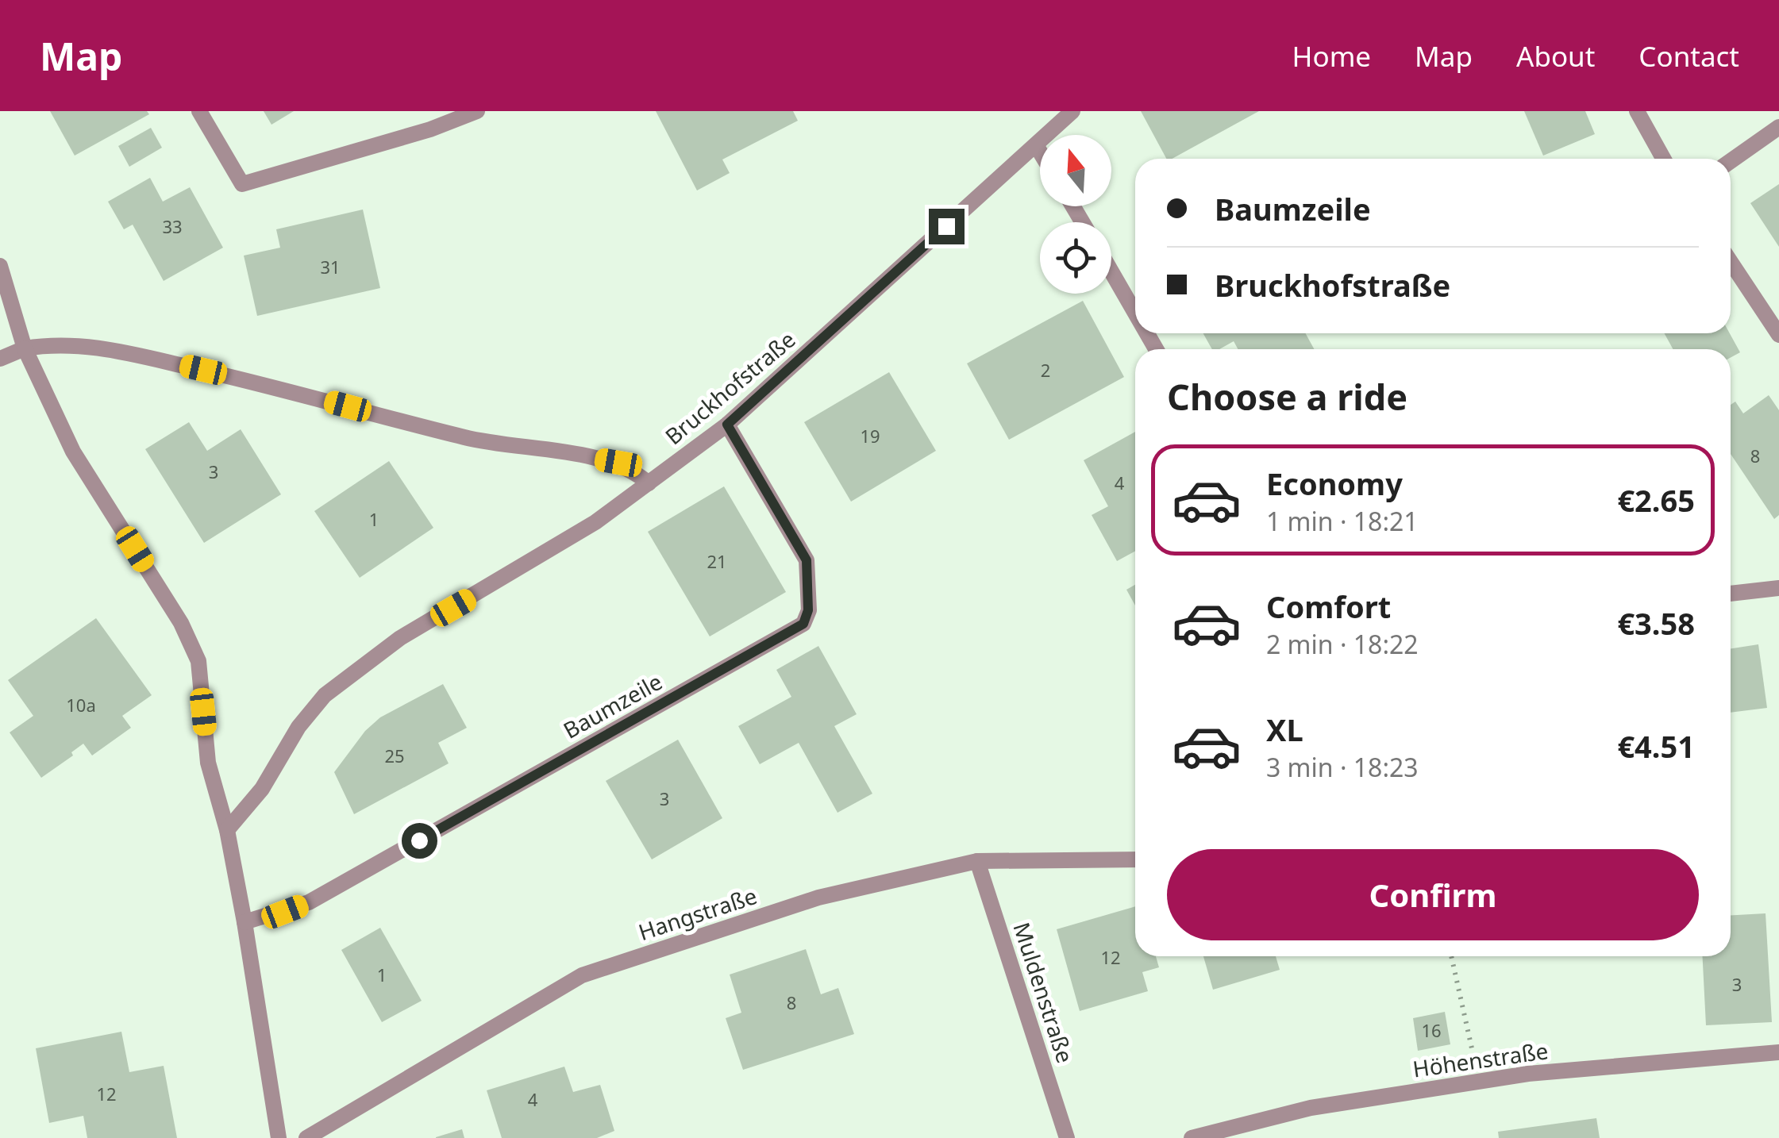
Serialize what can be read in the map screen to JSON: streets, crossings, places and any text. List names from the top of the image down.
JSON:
{
  "streets": {
    "street": [
      "Bruckhofstraße",
      "Baumzeile",
      "Hangstraße",
      "Muldenstraße",
      "Höhenstraße"
    ]
  },
  "crossings": [
    ["Bruckhofstraße", "Baumzeile"],
    ["Hangstraße", "Muldenstraße"]
  ],
  "house_numbers": [
    "33",
    "31",
    "2",
    "19",
    "8",
    "3",
    "4",
    "1",
    "21",
    "10a",
    "25",
    "3",
    "12",
    "1",
    "3",
    "8",
    "16",
    "12",
    "4"
  ],
  "north": "top",
  "page": {
    "header": "Map",
    "nav": [
      "Home",
      "Map",
      "About",
      "Contact"
    ],
    "banner": ["Baumzeile", "Bruckhofstraße"],
    "heading": "Choose a ride",
    "list": [
      {
        "name": "Economy",
        "note": "1 min · 18:21",
        "value": "€2.65"
      },
      {
        "name": "Comfort",
        "note": "2 min · 18:22",
        "value": "€3.58"
      },
      {
        "name": "XL",
        "note": "3 min · 18:23",
        "value": "€4.51"
      }
    ],
    "buttons": "Confirm"
  }
}
